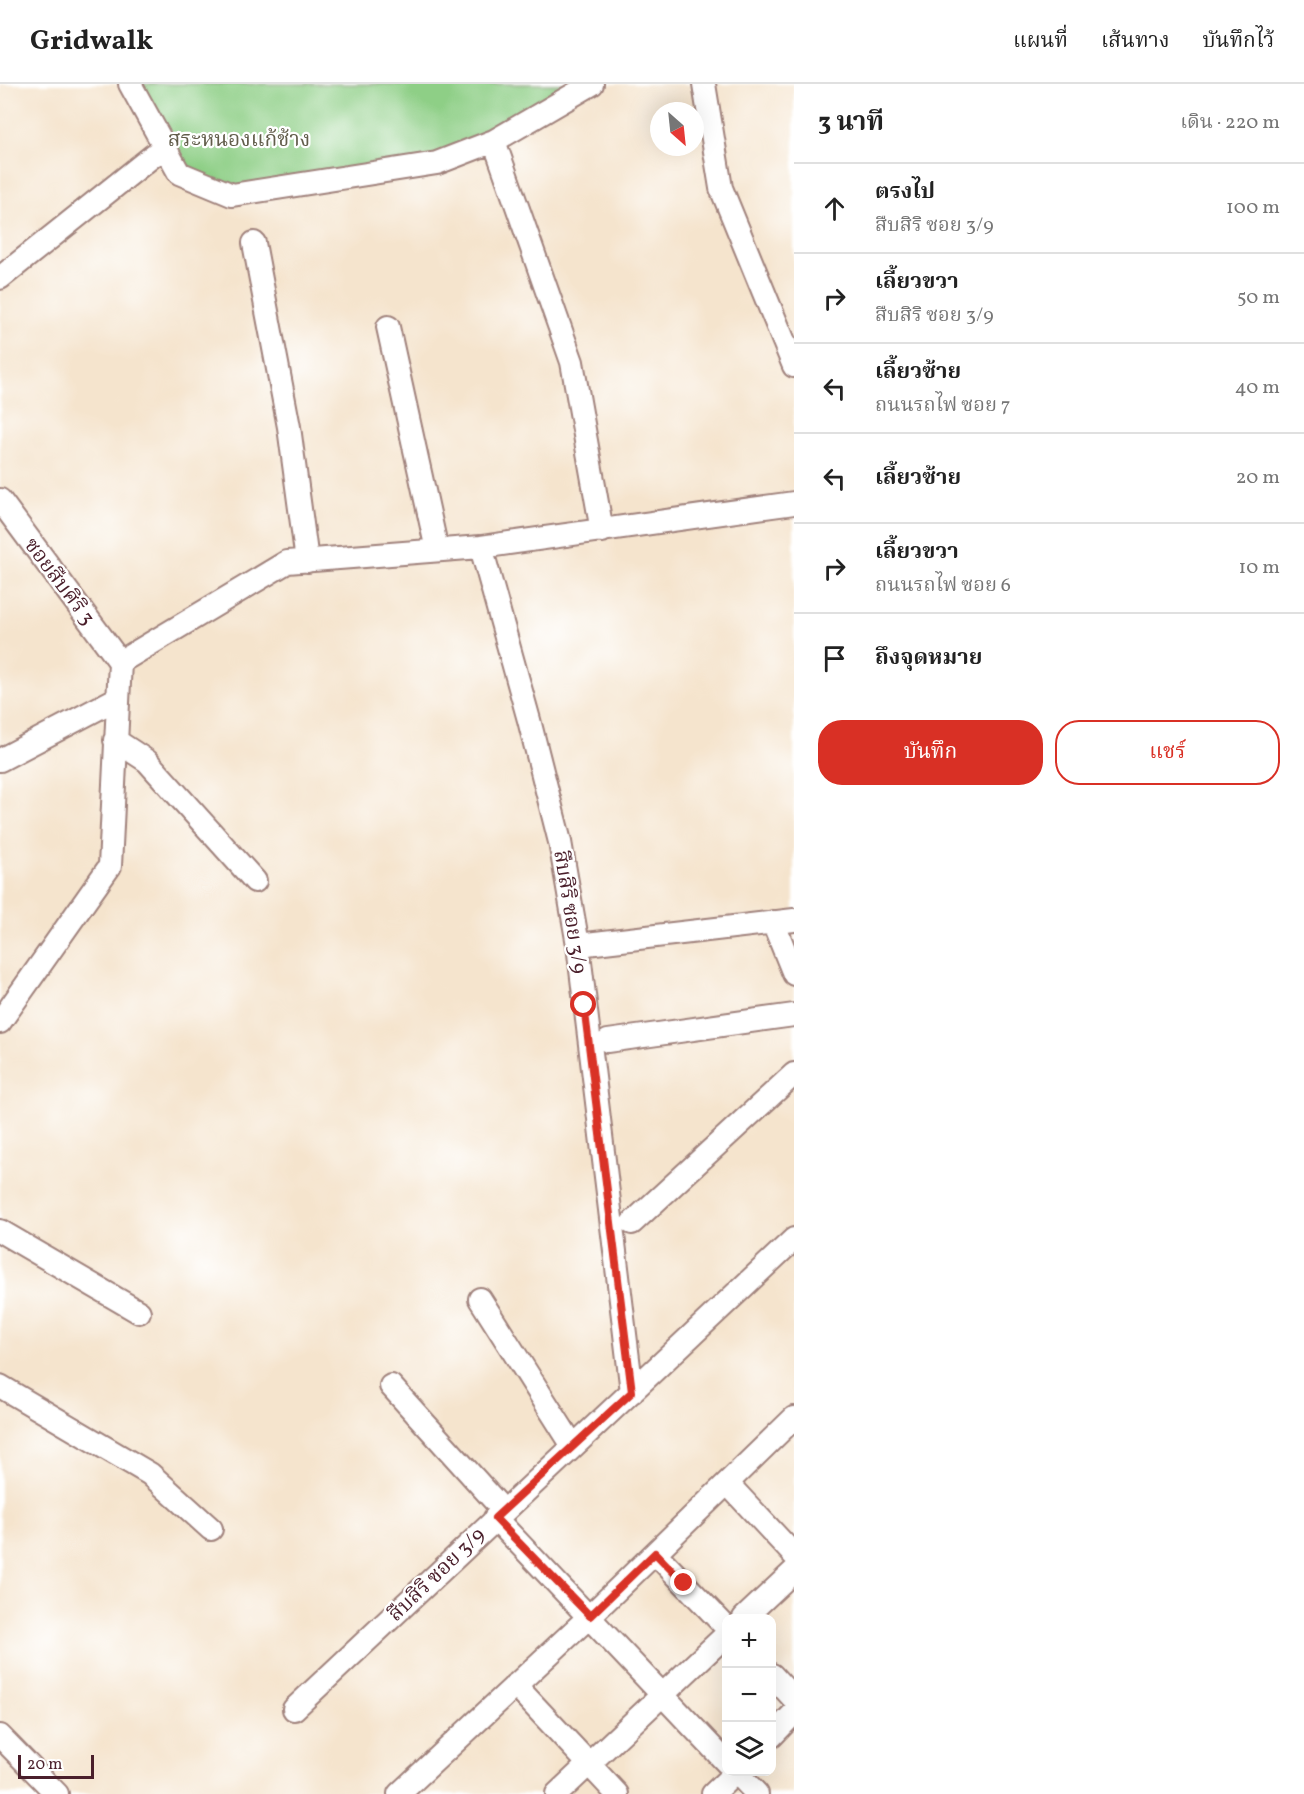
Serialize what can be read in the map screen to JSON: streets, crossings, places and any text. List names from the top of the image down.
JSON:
{
  "streets": {
    "street": ["ซอยสืบศิริ 3", "สืบสิริ ซอย 3/9"]
  },
  "parks": ["สระหนองแก้ช้าง"],
  "scale_bar": "20 m",
  "north": "bottom right",
  "page": {
    "header": "Gridwalk",
    "nav": ["แผนที่", "เส้นทาง", "บันทึกไว้"],
    "heading": ["3 นาที", "เดิน · 220 m"],
    "list": [
      ["ตรงไป", "สืบสิริ ซอย 3/9", "100 m"],
      ["เลี้ยวขวา", "สืบสิริ ซอย 3/9", "50 m"],
      ["เลี้ยวซ้าย", "ถนนรถไฟ ซอย 7", "40 m"],
      ["เลี้ยวซ้าย", "20 m"],
      ["เลี้ยวขวา", "ถนนรถไฟ ซอย 6", "10 m"],
      "ถึงจุดหมาย"
    ],
    "buttons": ["บันทึก", "แชร์"],
    "map_buttons": ["+", "−"],
    "scale": "20 m"
  }
}
